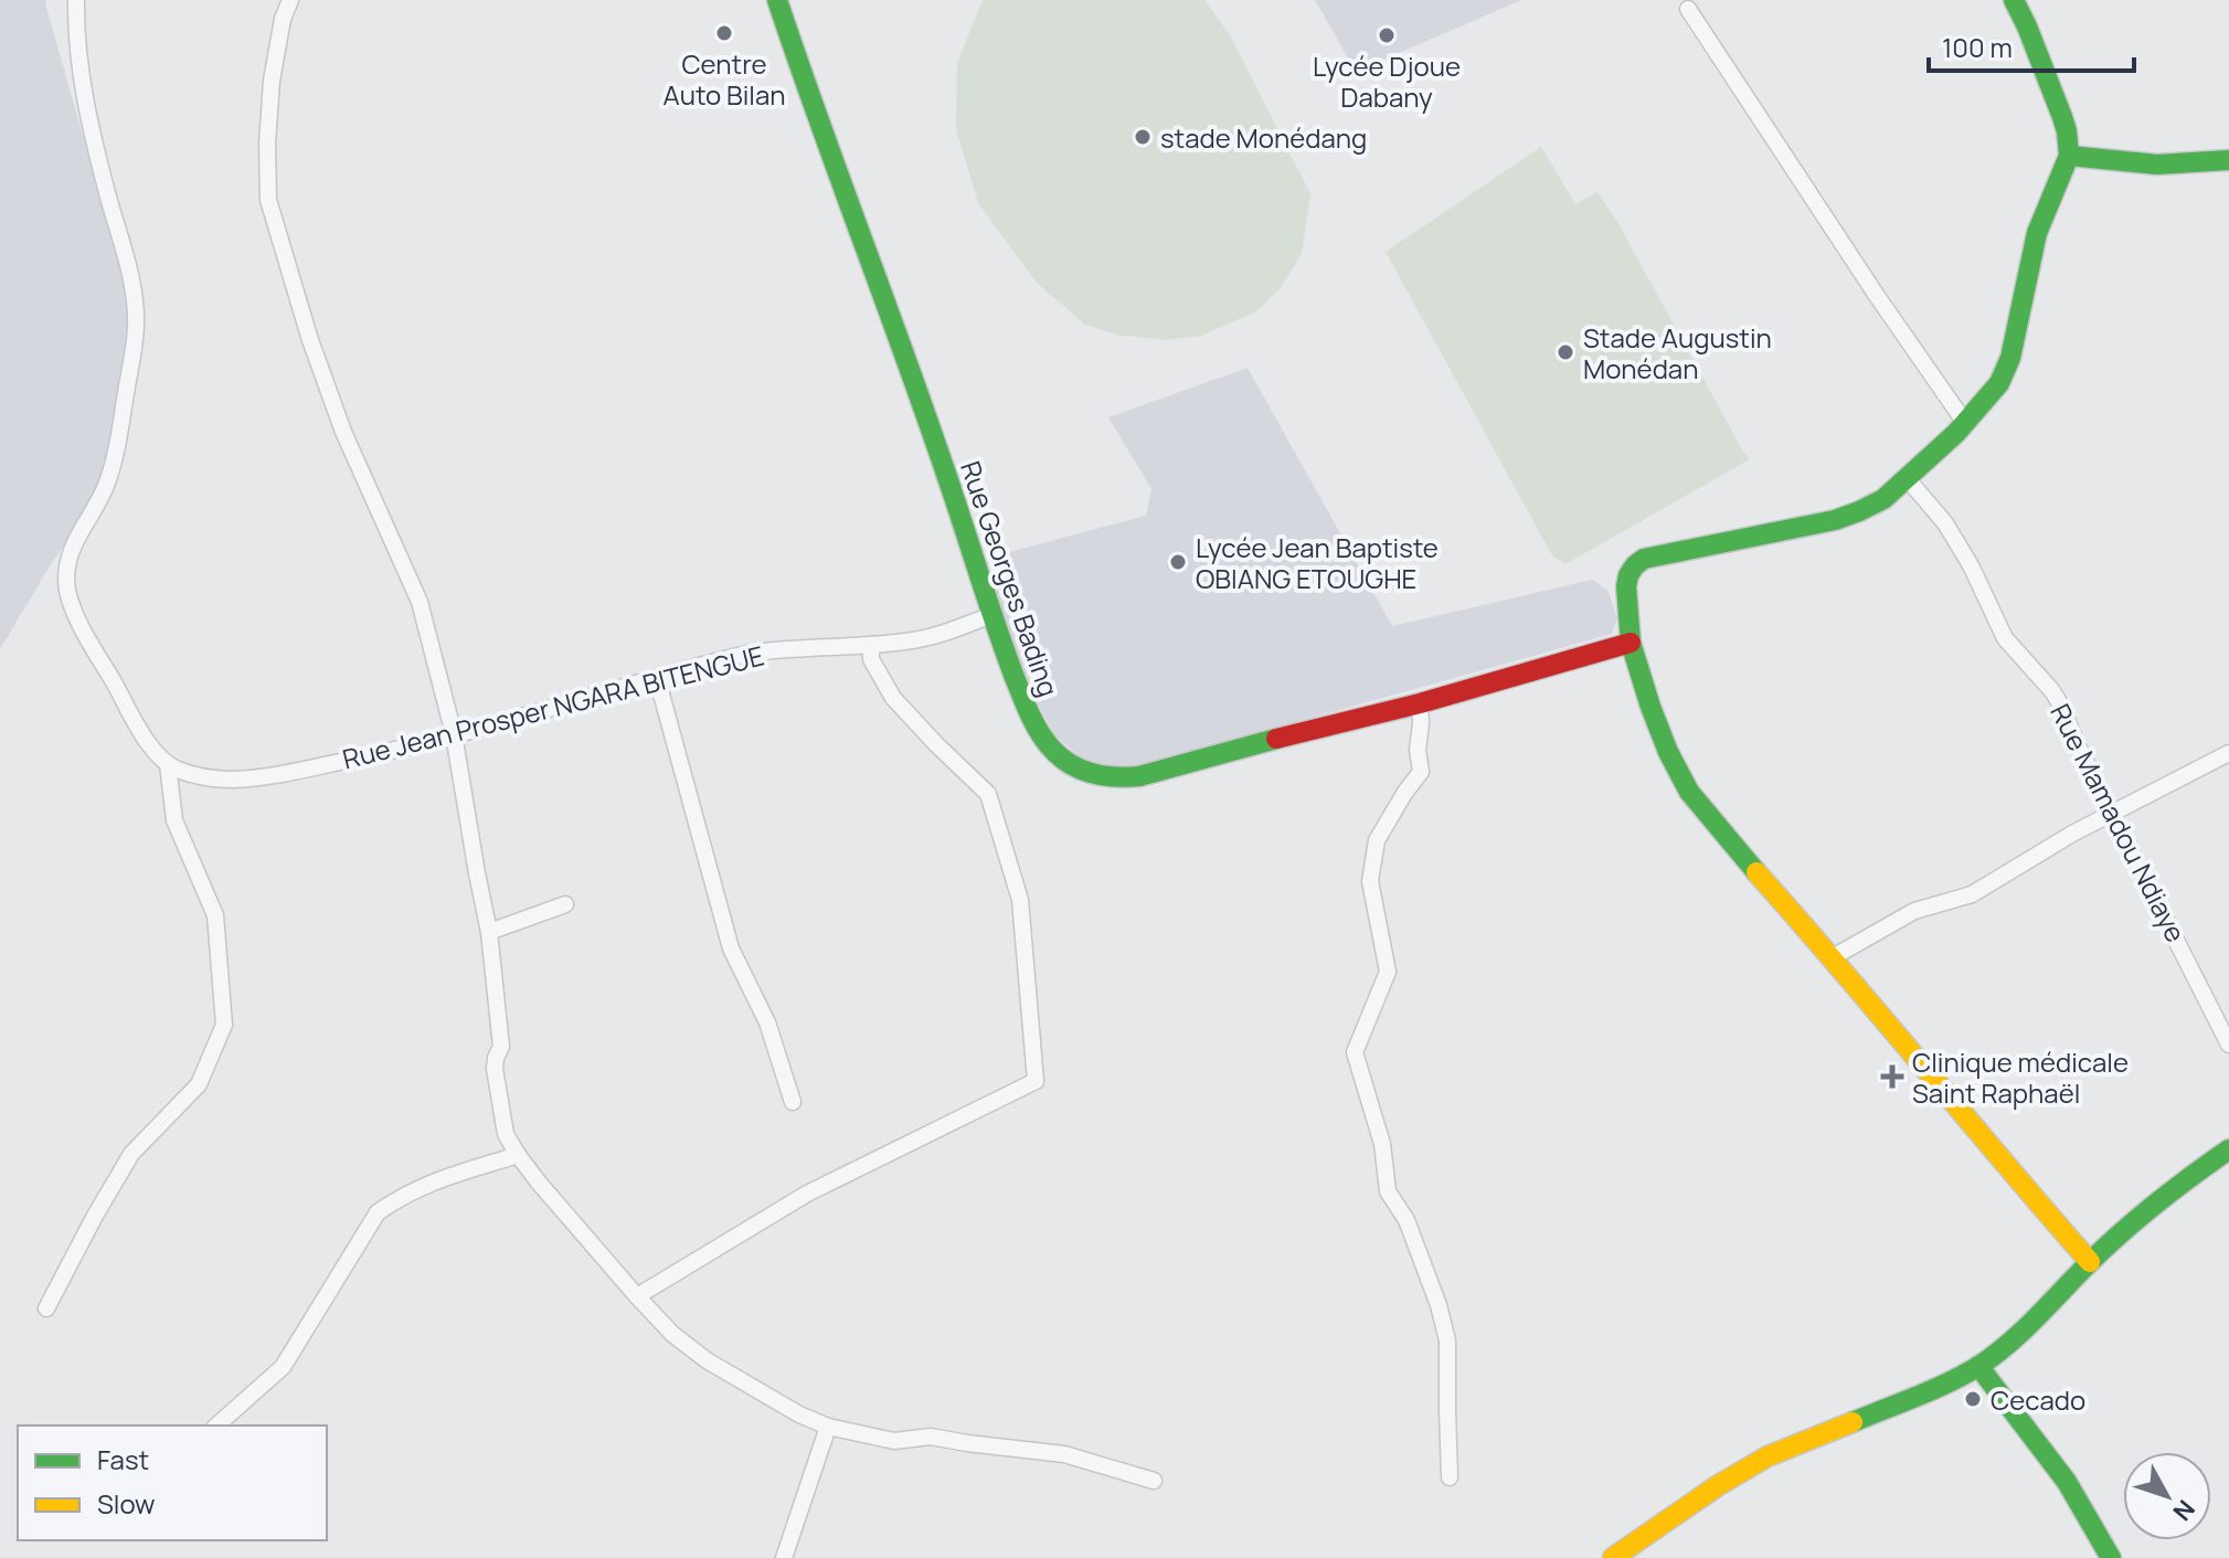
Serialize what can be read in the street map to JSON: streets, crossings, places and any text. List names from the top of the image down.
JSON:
{
  "streets": {
    "street": ["Rue Georges Bading", "Rue Jean Prosper NGARA BITENGUE", "Rue Mamadou Ndiaye"]
  },
  "crossings": [
    ["Rue Georges Bading", "Rue Jean Prosper NGARA BITENGUE"]
  ],
  "places": {
    "other": [
      "Centre Auto Bilan",
      "Lycée Djoue Dabany",
      "stade Monédang",
      "Stade Augustin Monédan",
      "Lycée Jean Baptiste OBIANG ETOUGHE",
      "Cecado"
    ],
    "health": ["Clinique médicale Saint Raphaël"]
  },
  "legend": ["Fast", "Slow"],
  "scale_bar": "100 m",
  "north": "bottom right"
}
